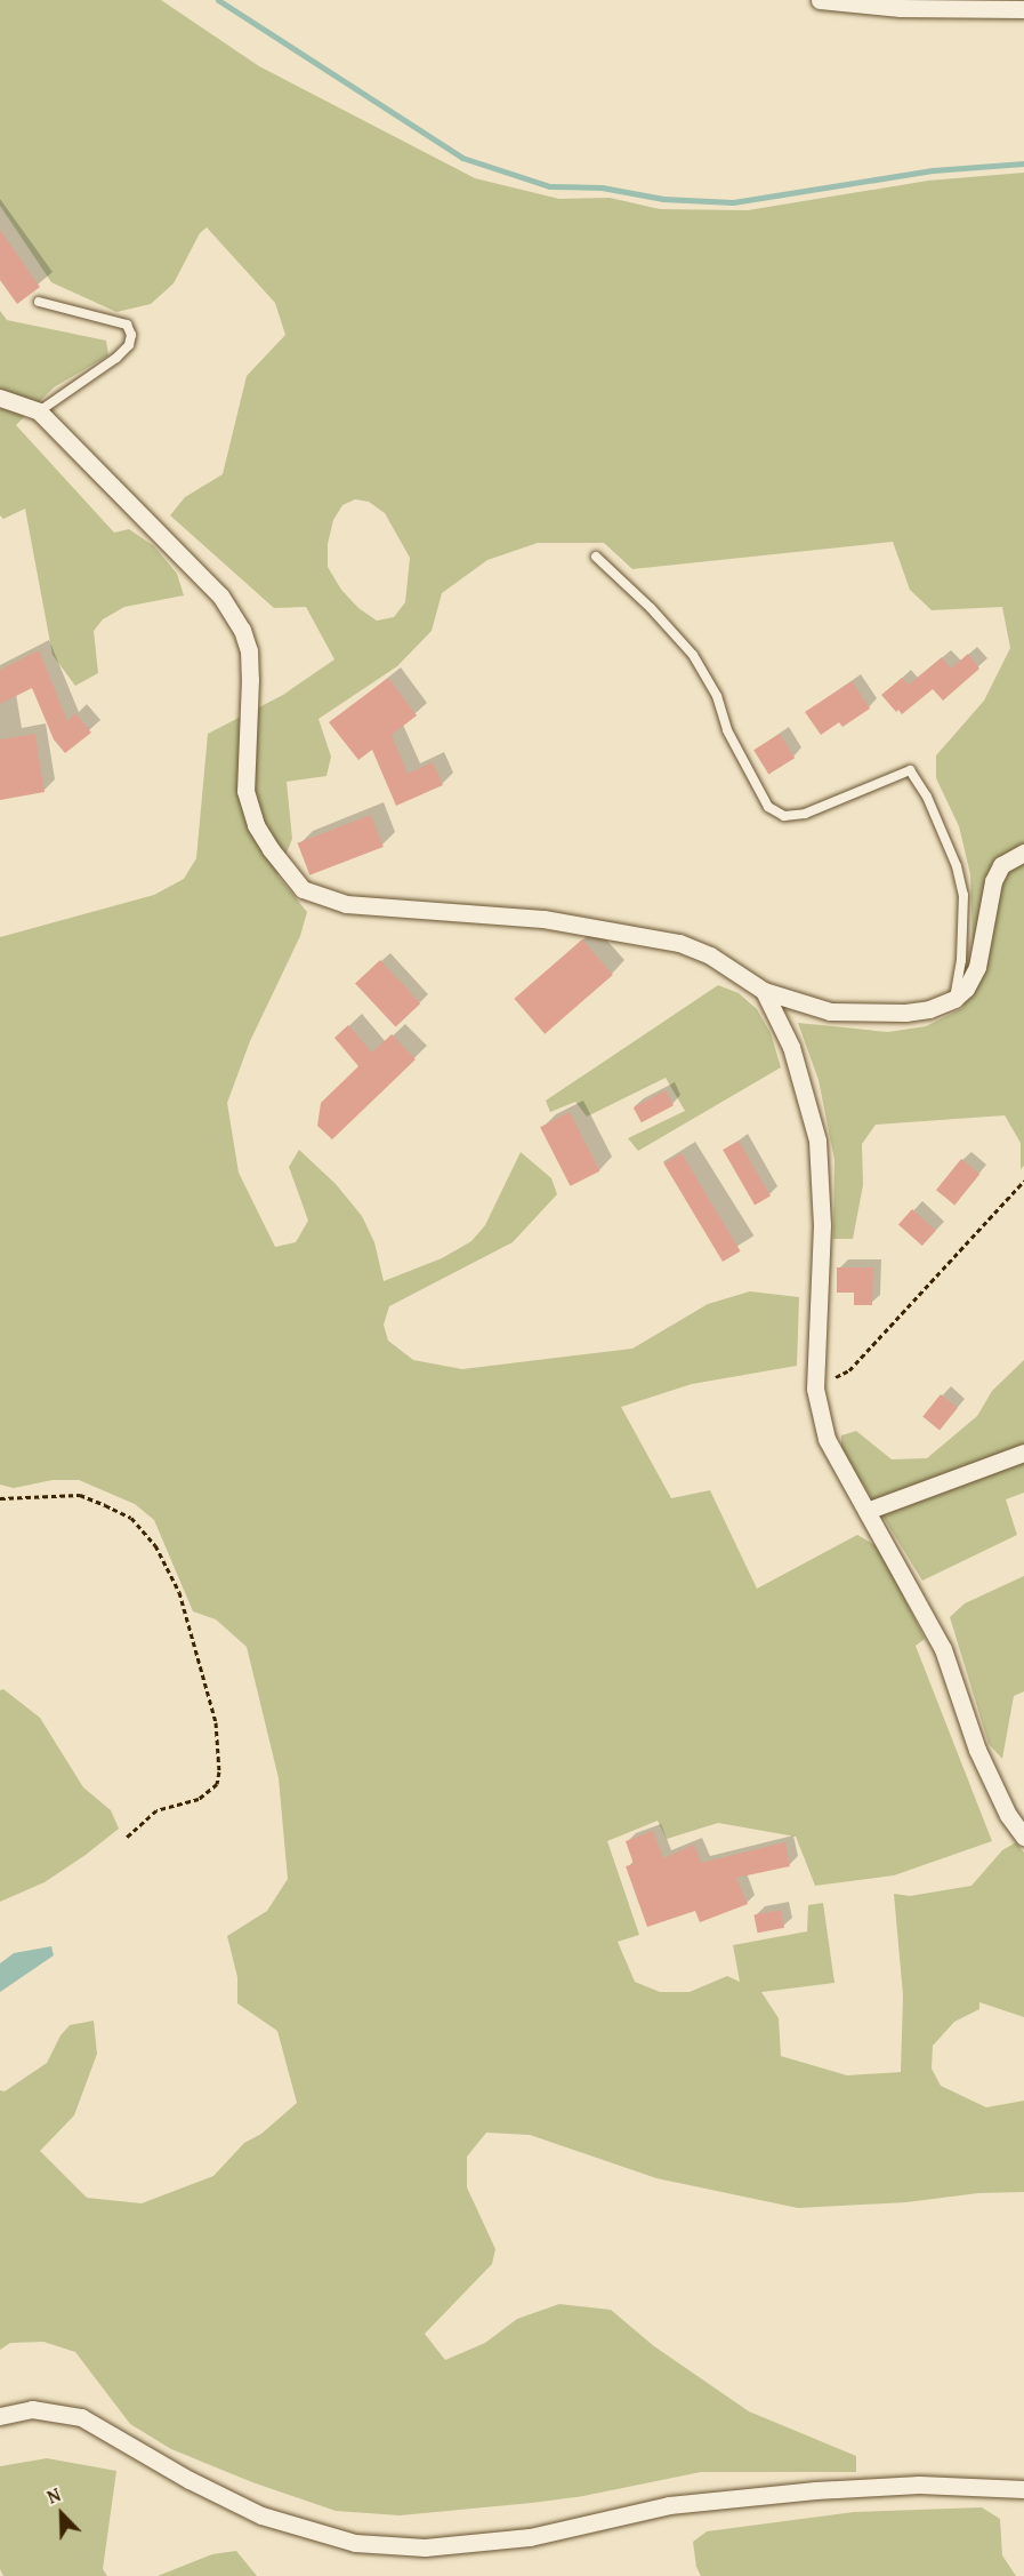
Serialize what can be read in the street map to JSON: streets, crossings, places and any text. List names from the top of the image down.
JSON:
{
  "north": "top left"
}
